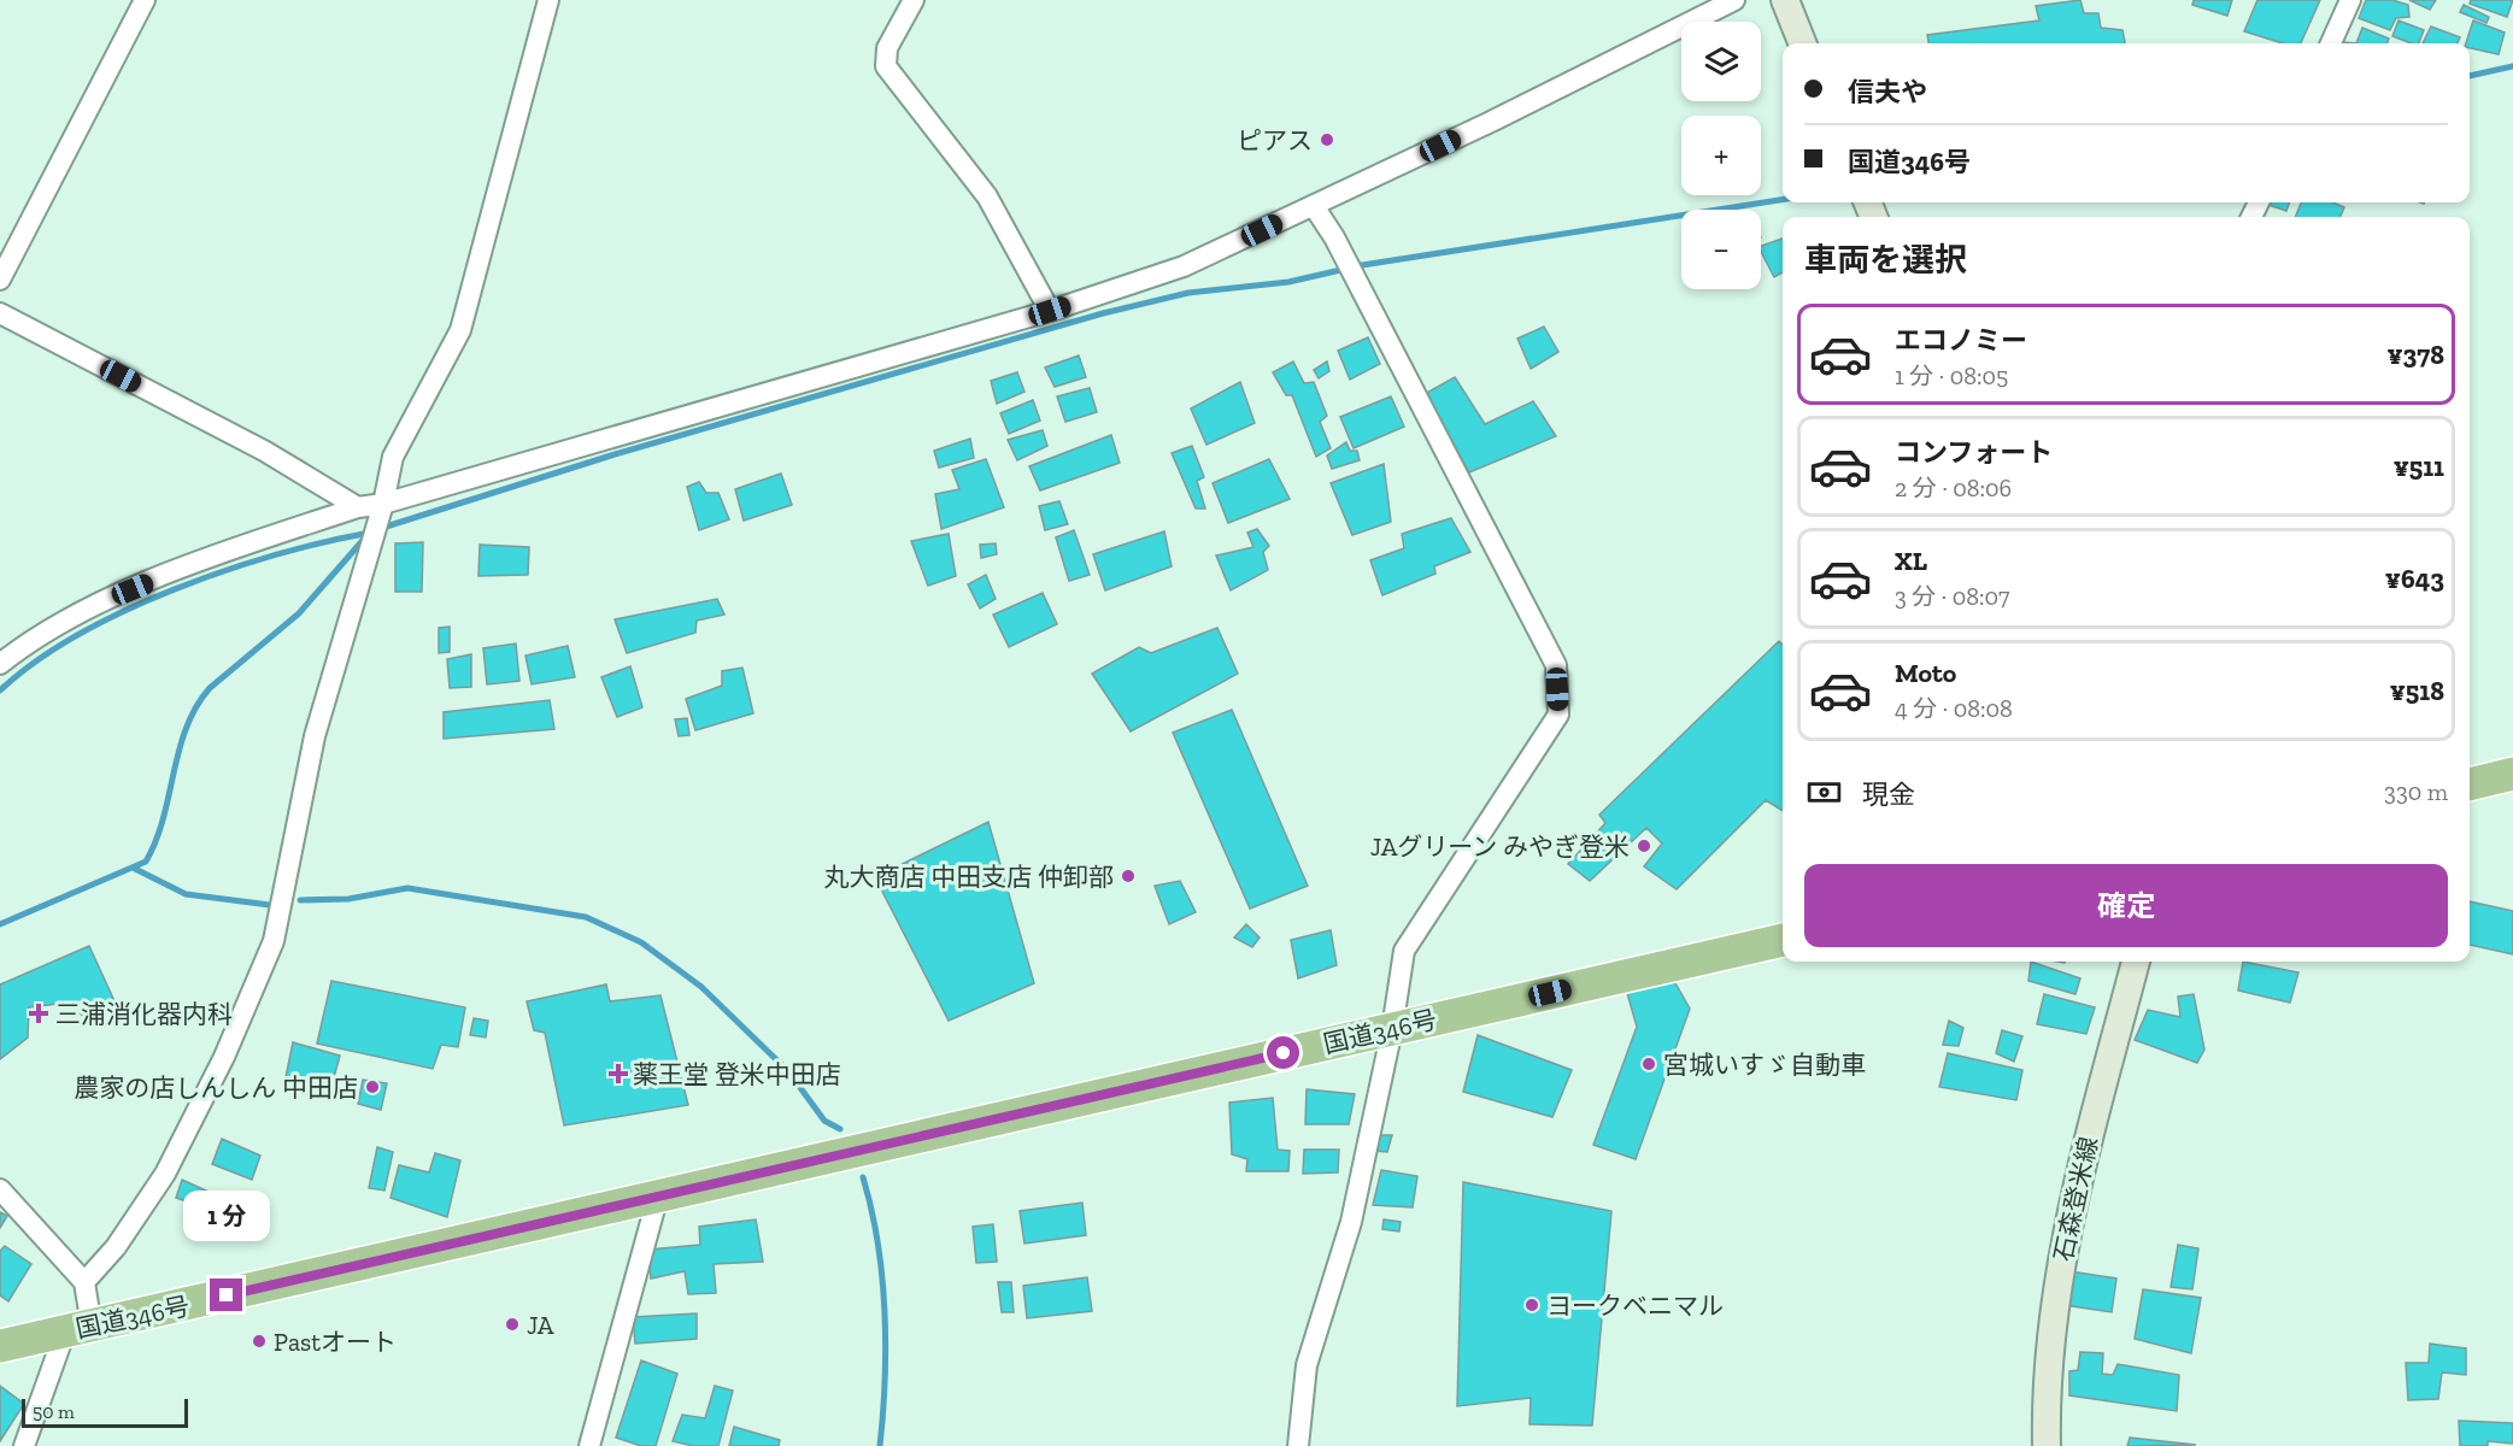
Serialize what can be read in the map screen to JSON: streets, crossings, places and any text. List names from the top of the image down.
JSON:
{
  "streets": {
    "highway": ["国道346号"],
    "main road": ["石森登米線"]
  },
  "places": {
    "other": [
      "ピアス",
      "JAグリーン みやぎ登米",
      "丸大商店 中田支店 仲卸部",
      "宮城いすゞ自動車",
      "農家の店しんしん 中田店",
      "ヨークベニマル",
      "JA",
      "Pastオート"
    ],
    "health": ["三浦消化器内科", "薬王堂 登米中田店"]
  },
  "scale_bar": "50 m",
  "page": {
    "map_buttons": ["+", "−"],
    "banner": ["信夫や", "国道346号"],
    "heading": "車両を選択",
    "list": [
      {
        "name": "エコノミー",
        "note": "1 分 · 08:05",
        "value": "¥378"
      },
      {
        "name": "コンフォート",
        "note": "2 分 · 08:06",
        "value": "¥511"
      },
      {
        "name": "XL",
        "note": "3 分 · 08:07",
        "value": "¥643"
      },
      {
        "name": "Moto",
        "note": "4 分 · 08:08",
        "value": "¥518"
      }
    ],
    "pay": ["現金", "330 m"],
    "buttons": "確定",
    "bubble": "1 分",
    "scale": "50 m"
  }
}
